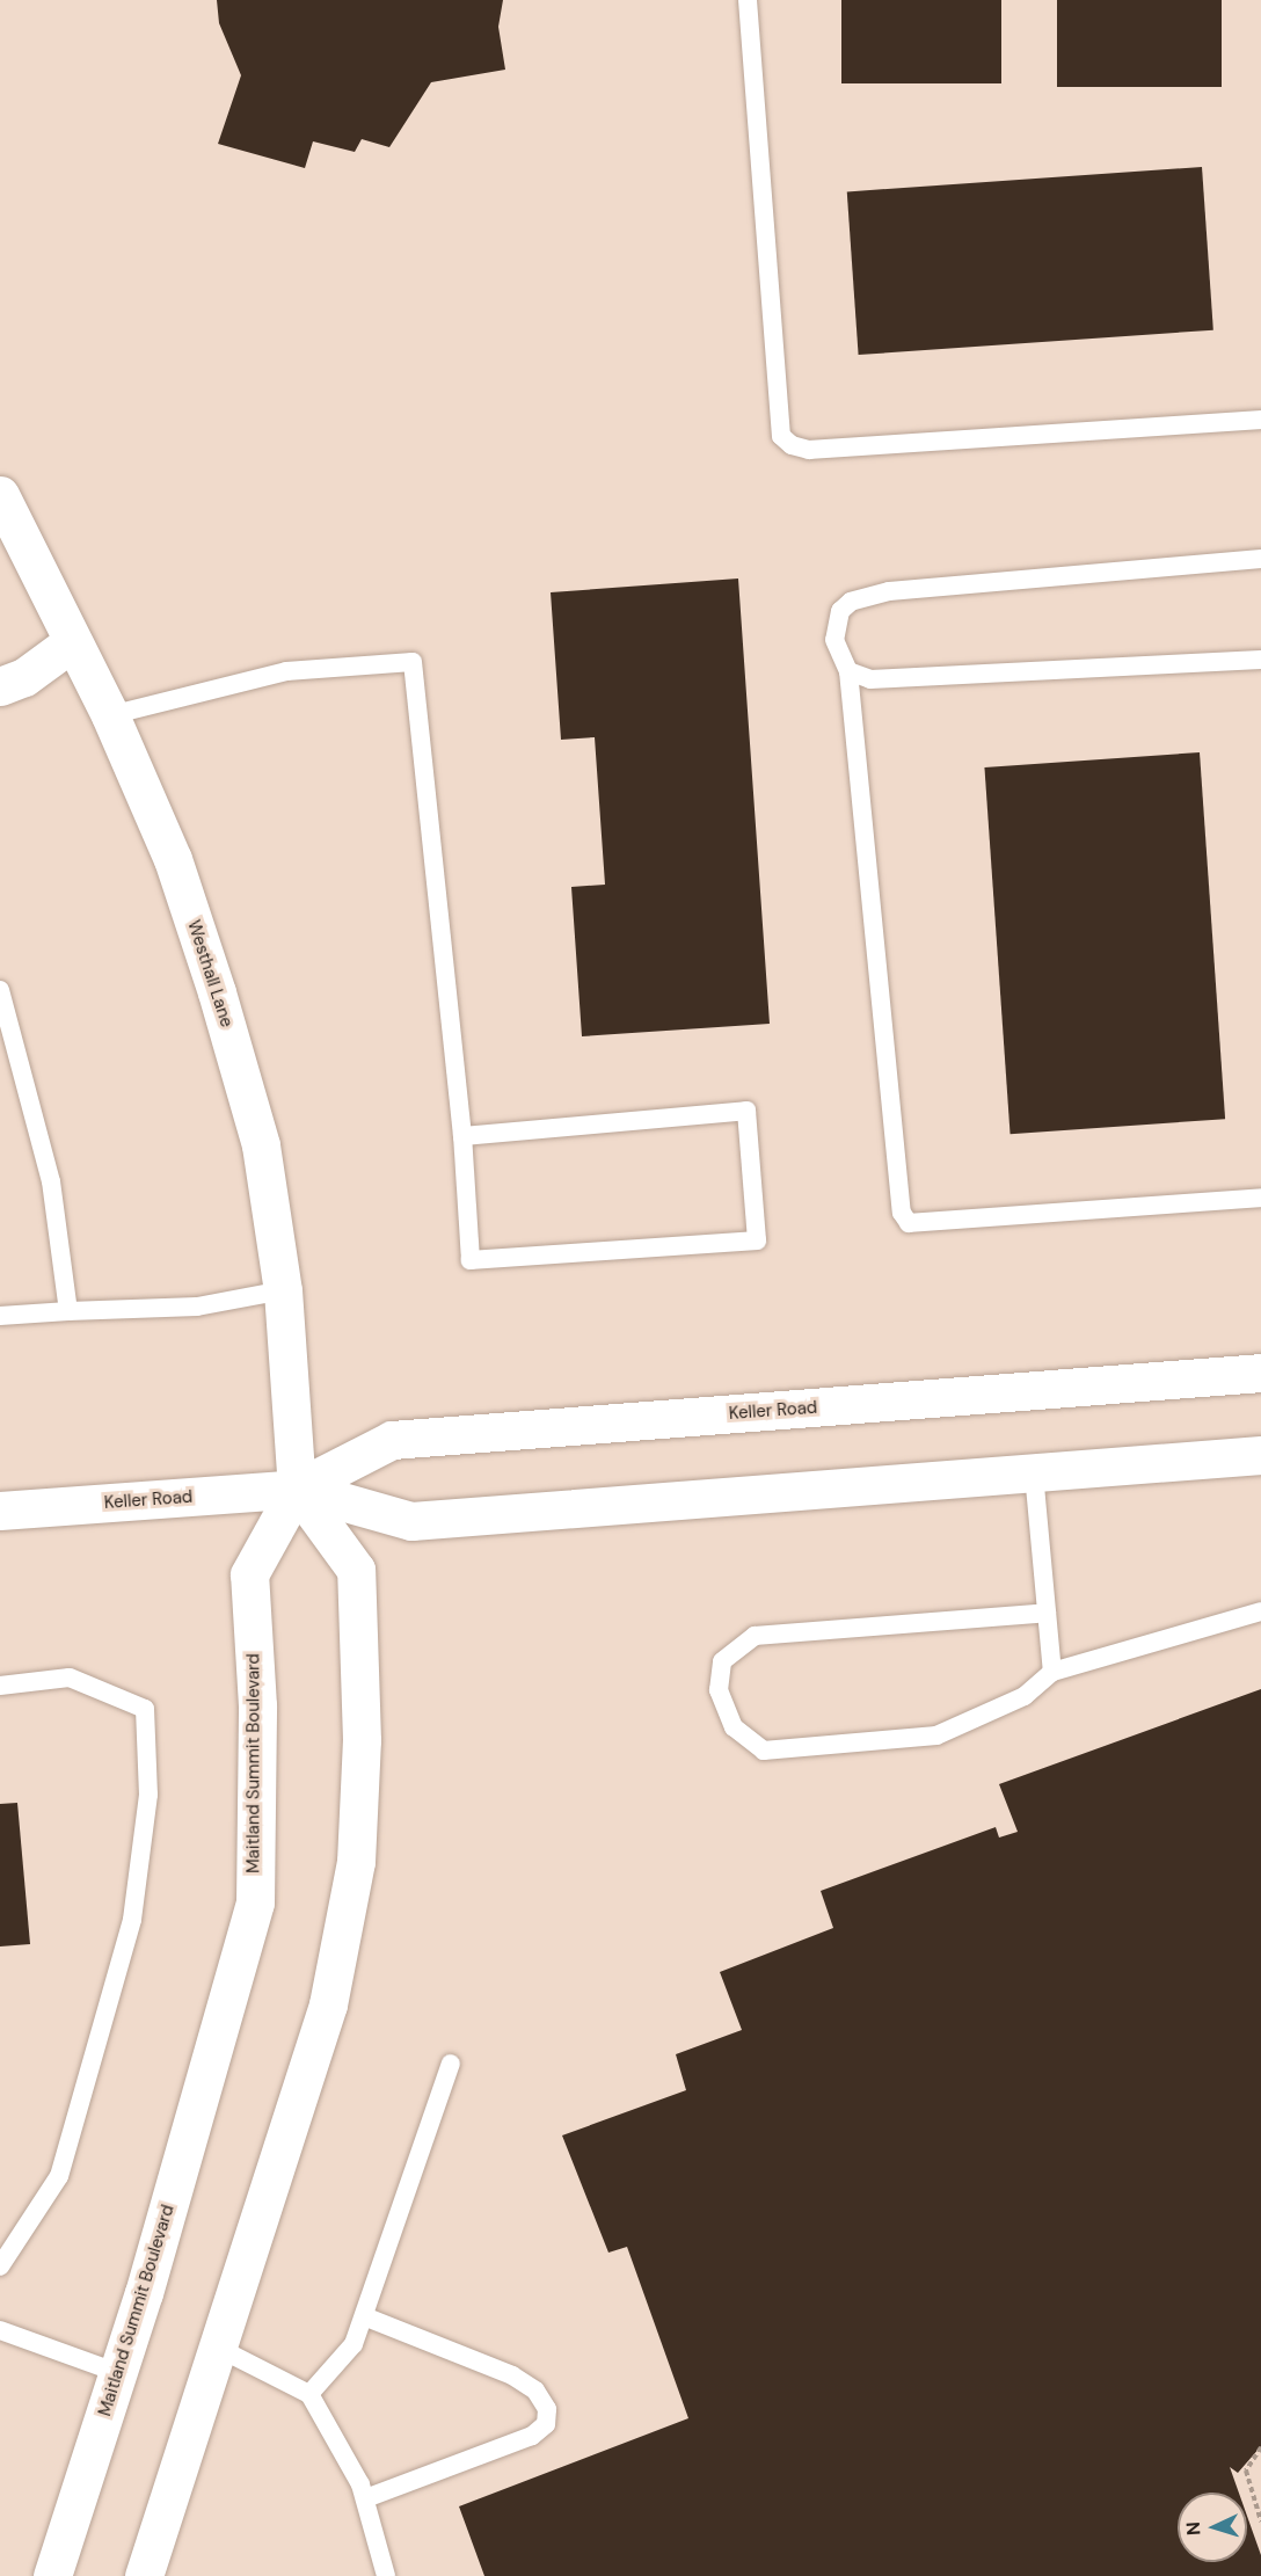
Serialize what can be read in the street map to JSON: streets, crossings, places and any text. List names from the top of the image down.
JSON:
{
  "streets": {
    "street": ["Westhall Lane", "Keller Road", "Maitland Summit Boulevard"]
  },
  "crossings": [
    ["Westhall Lane", "Keller Road"],
    ["Westhall Lane", "Maitland Summit Boulevard"],
    ["Keller Road", "Maitland Summit Boulevard"]
  ],
  "north": "left"
}
